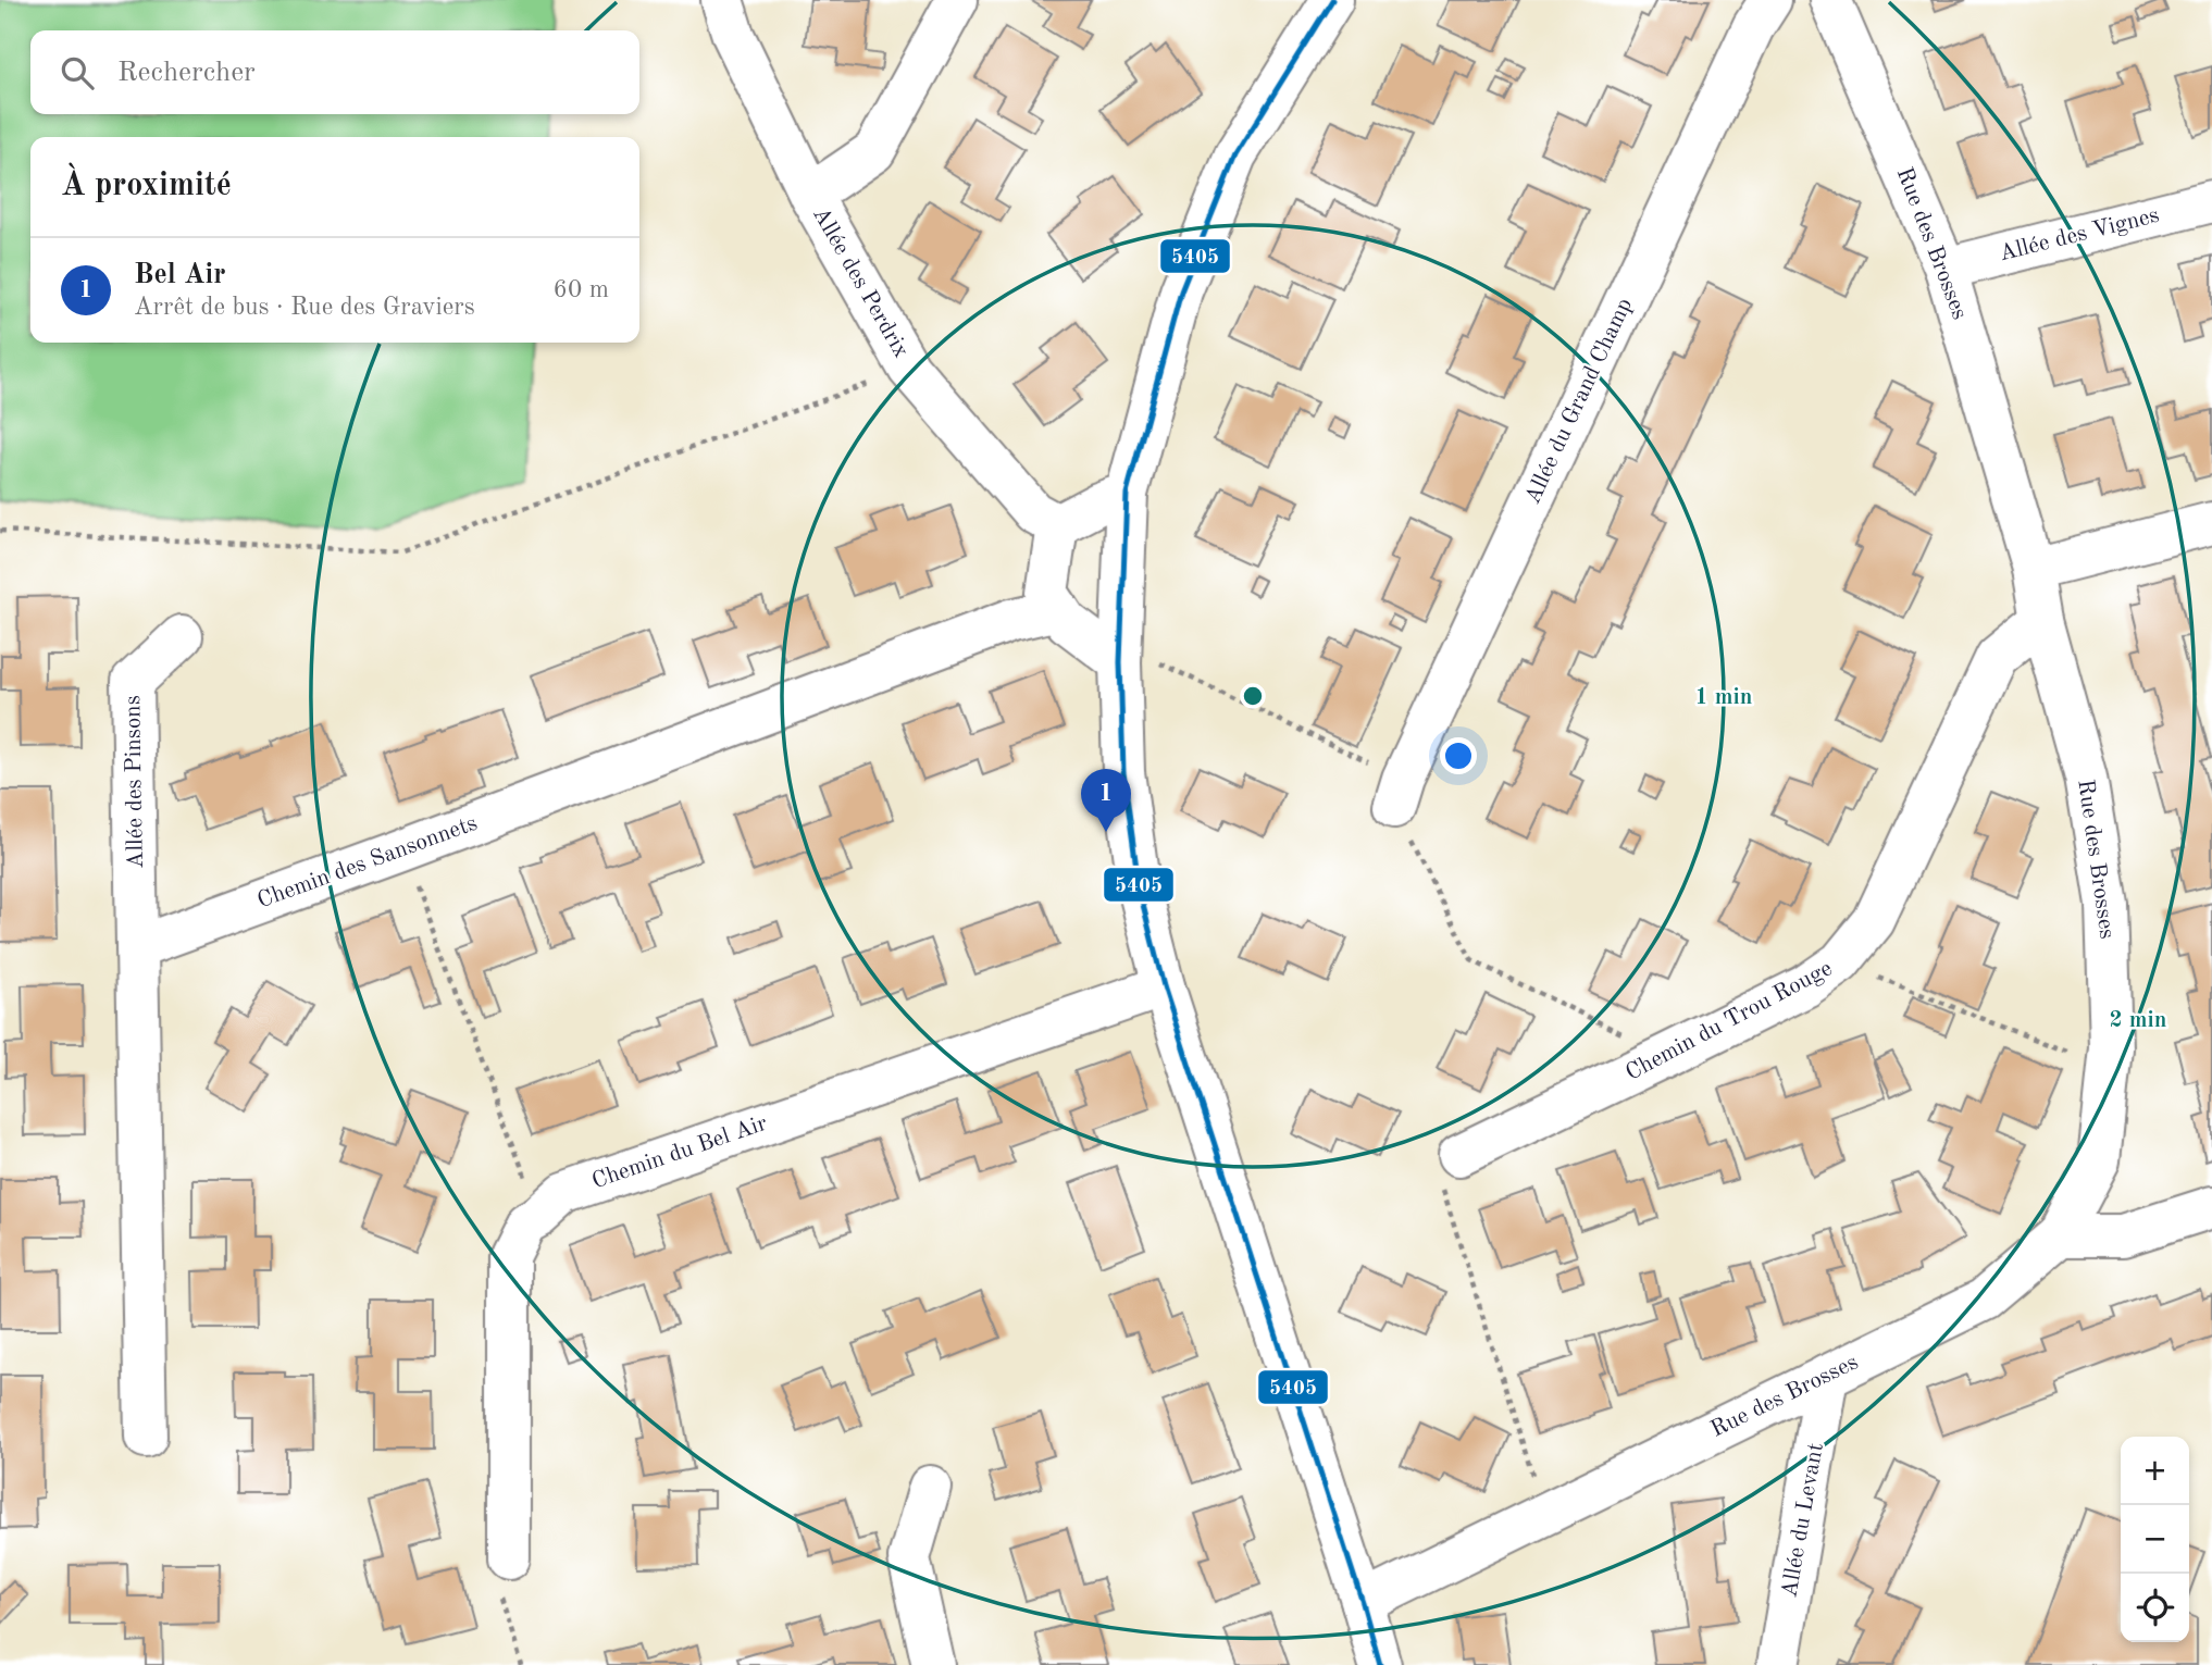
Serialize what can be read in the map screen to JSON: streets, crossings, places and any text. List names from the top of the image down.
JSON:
{
  "streets": {
    "street": [
      "Allée des Vignes",
      "Rue des Brosses",
      "Allée des Perdrix",
      "Allée du Grand Champ",
      "Allée des Pinsons",
      "Chemin des Sansonnets",
      "Chemin du Trou Rouge",
      "Chemin du Bel Air",
      "Allée du Levant"
    ]
  },
  "crossings": [
    ["Allée des Vignes", "Rue des Brosses"],
    ["Rue des Brosses", "Chemin du Trou Rouge"],
    ["Rue des Brosses", "Allée du Levant"],
    ["Allée des Pinsons", "Chemin des Sansonnets"]
  ],
  "lines": ["transit line 5405"],
  "page": {
    "search": "Rechercher",
    "heading": "À proximité",
    "list": [
      {
        "mark": "1",
        "name": "Bel Air",
        "note": "Arrêt de bus · Rue des Graviers",
        "value": "60 m"
      }
    ],
    "pins": "1",
    "map_buttons": ["+", "−"]
  },
  "rings": ["1 min", "2 min"]
}
